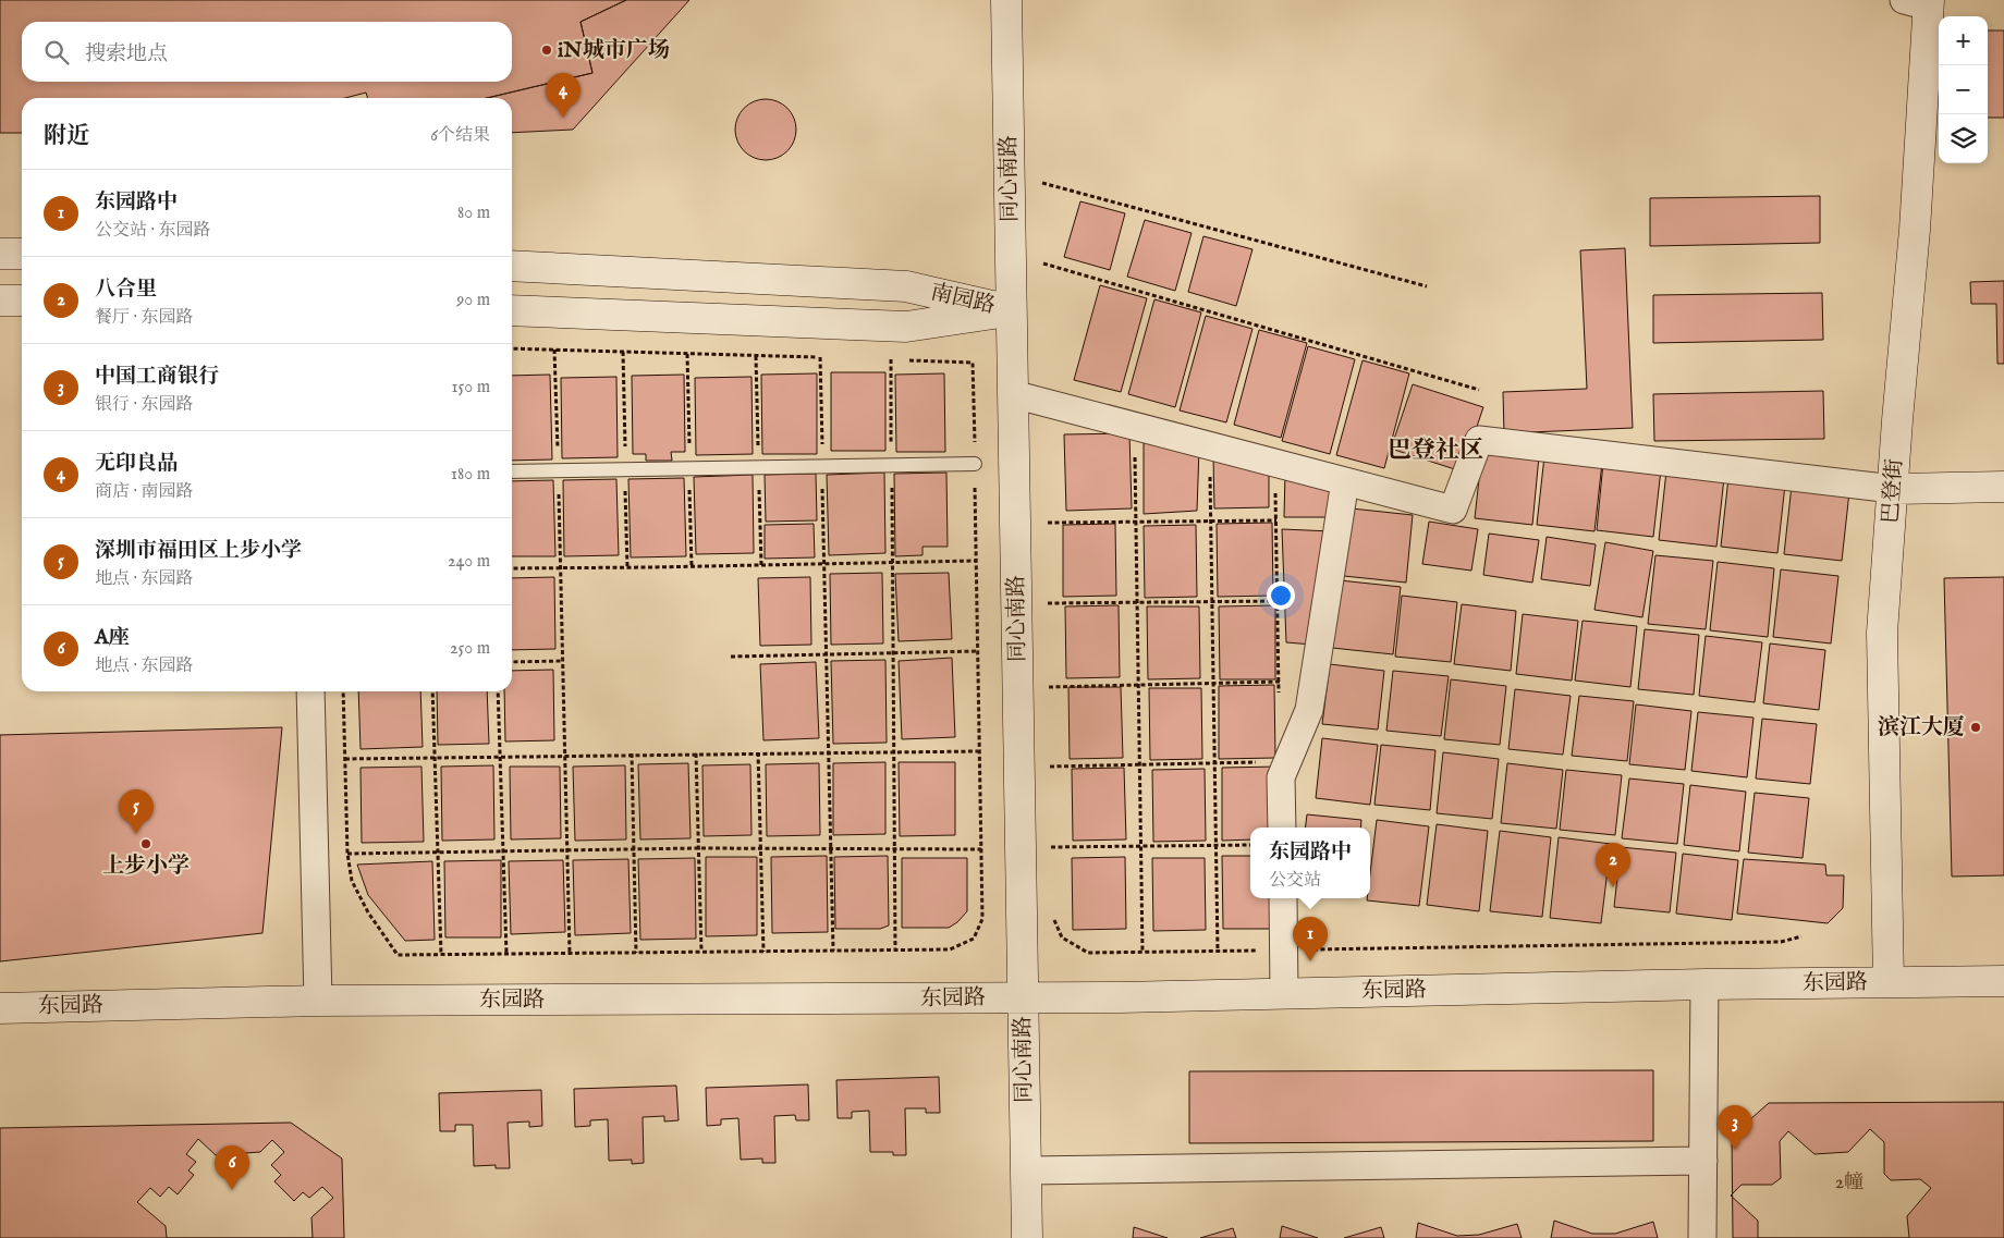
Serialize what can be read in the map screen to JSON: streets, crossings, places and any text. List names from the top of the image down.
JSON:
{
  "streets": {
    "street": [
      "同心南路",
      "南园路",
      "巴登街",
      "东园路"
    ]
  },
  "crossings": [
    ["同心南路", "南园路"],
    ["同心南路", "东园路"],
    ["巴登街", "东园路"]
  ],
  "districts": ["巴登社区"],
  "places": ["iN城市广场", "滨江大厦", "上步小学"],
  "house_numbers": ["2幢"],
  "page": {
    "map_buttons": ["+", "−"],
    "search": "搜索地点",
    "pins": [
      "4",
      "5",
      "2",
      "1",
      "3",
      "6"
    ],
    "heading": ["附近", "6个结果"],
    "list": [
      {
        "mark": "1",
        "name": "东园路中",
        "note": "公交站 · 东园路",
        "value": "80 m"
      },
      {
        "mark": "2",
        "name": "八合里",
        "note": "餐厅 · 东园路",
        "value": "90 m"
      },
      {
        "mark": "3",
        "name": "中国工商银行",
        "note": "银行 · 东园路",
        "value": "150 m"
      },
      {
        "mark": "4",
        "name": "无印良品",
        "note": "商店 · 南园路",
        "value": "180 m"
      },
      {
        "mark": "5",
        "name": "深圳市福田区上步小学",
        "note": "地点 · 东园路",
        "value": "240 m"
      },
      {
        "mark": "6",
        "name": "A座",
        "note": "地点 · 东园路",
        "value": "250 m"
      }
    ],
    "popup": ["东园路中", "公交站"]
  }
}
